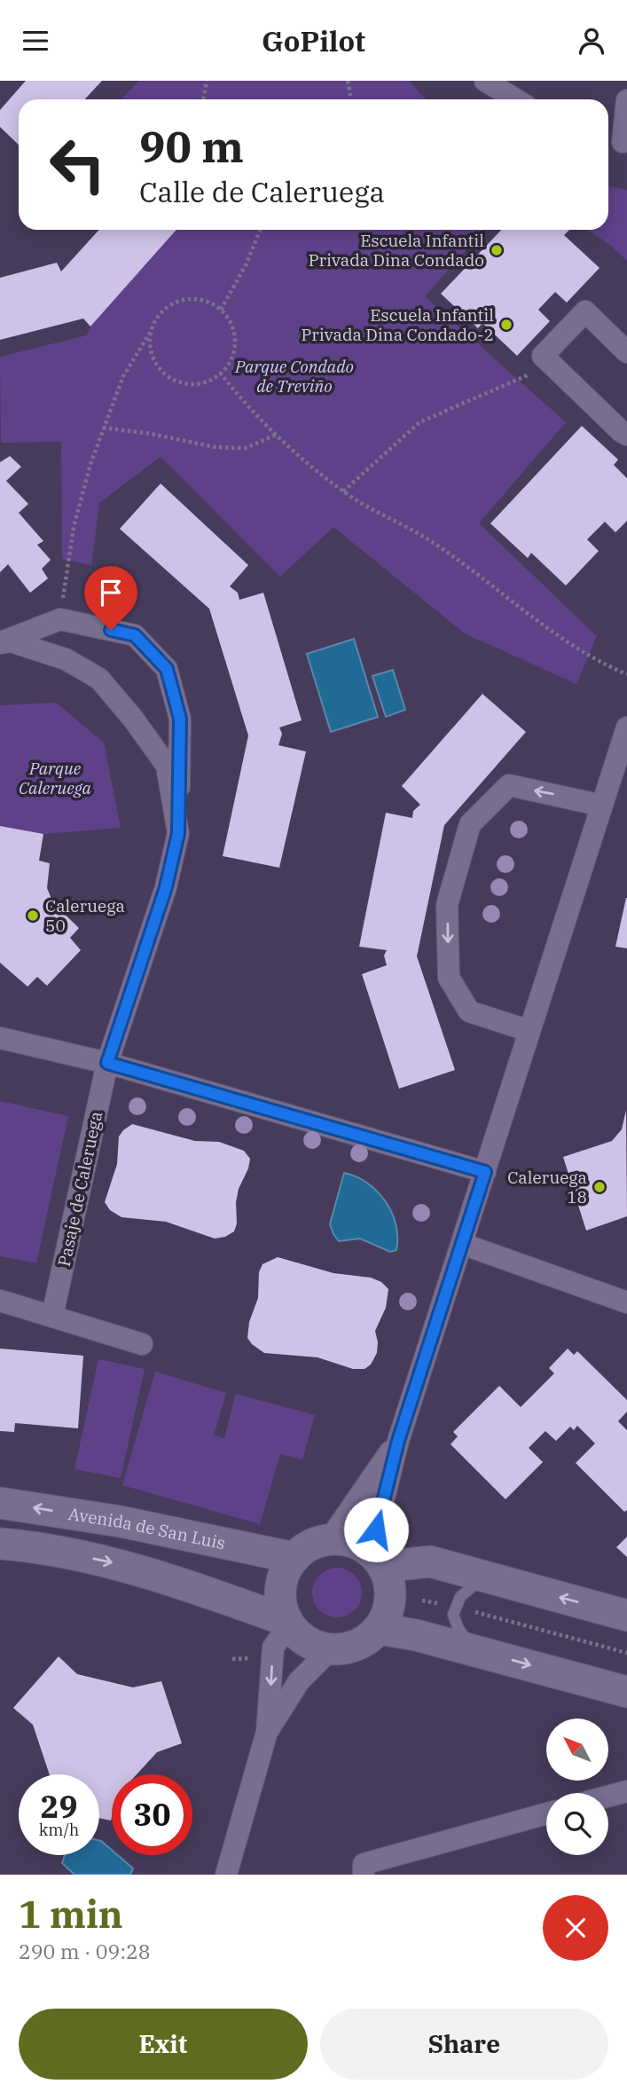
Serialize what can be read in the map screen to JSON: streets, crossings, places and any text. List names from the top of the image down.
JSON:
{
  "streets": {
    "street": ["Pasaje de Caleruega", "Avenida de San Luis"]
  },
  "parks": ["Parque Condado de Treviño", "Parque Caleruega"],
  "places": [
    "Escuela Infantil Privada Dina Condado",
    "Escuela Infantil Privada Dina Condado-2",
    "Caleruega 50",
    "Caleruega 18"
  ],
  "north": "top left",
  "page": {
    "header": "GoPilot",
    "turn": ["90 m", "Calle de Caleruega"],
    "speed": "29 km/h",
    "limit": "30",
    "heading": ["1 min", "290 m · 09:28"],
    "buttons": ["Exit", "Share"]
  }
}
